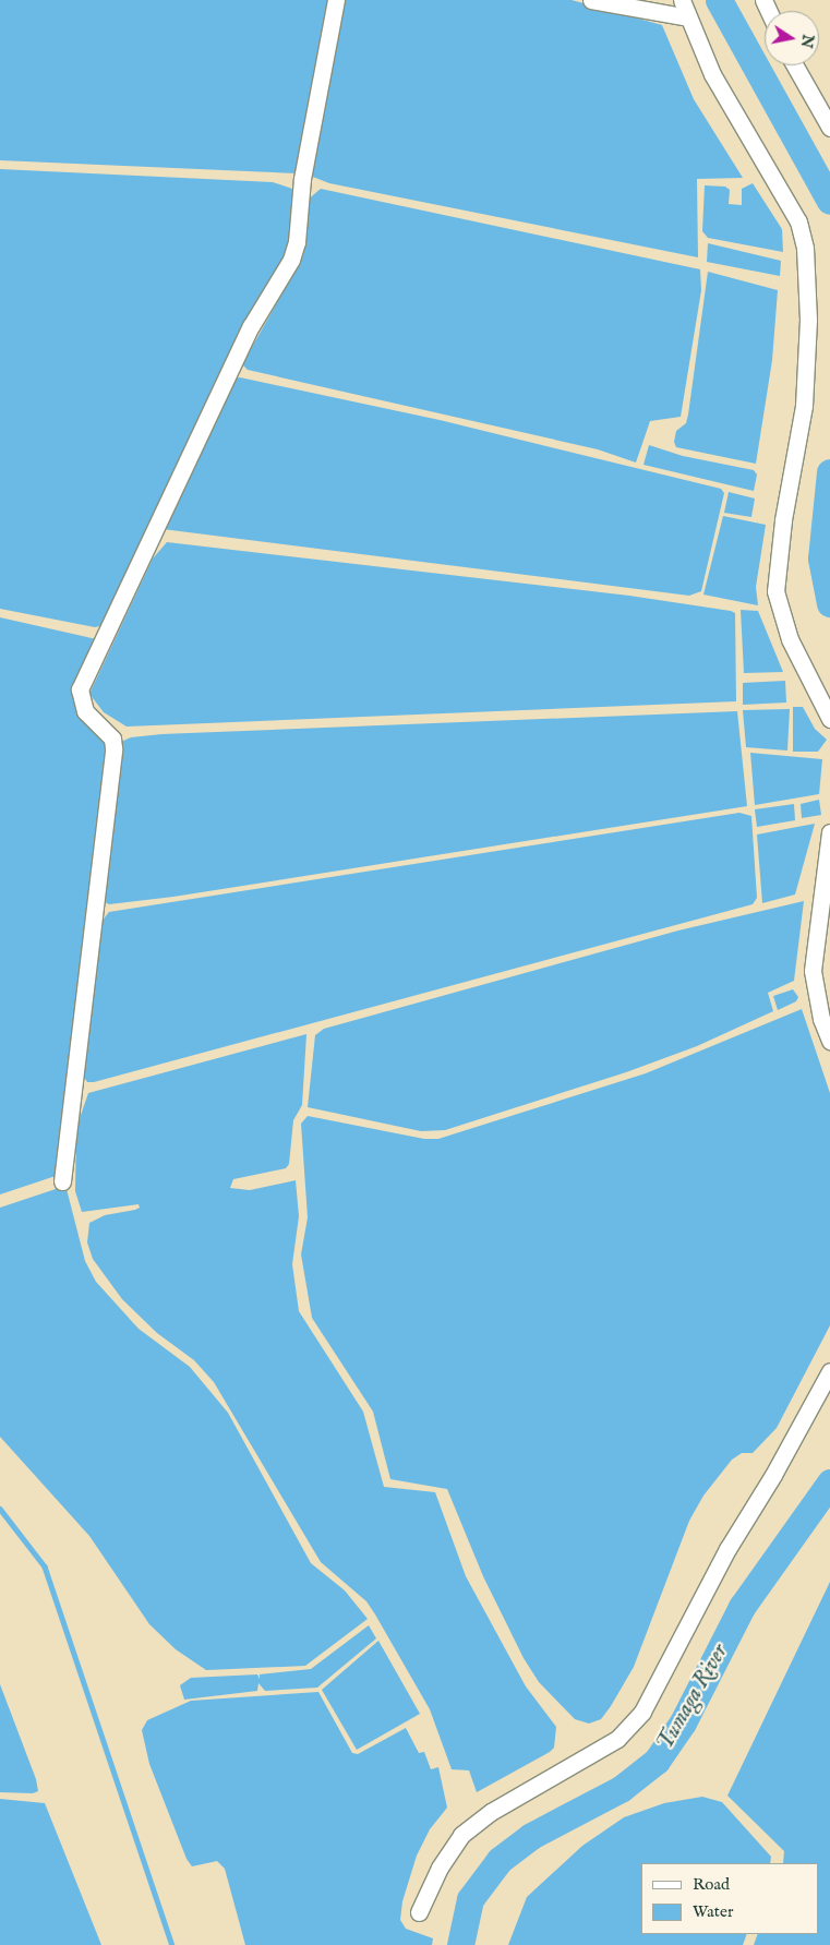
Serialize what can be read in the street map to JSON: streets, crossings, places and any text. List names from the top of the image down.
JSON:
{
  "water": ["Tumaga River"],
  "legend": ["Road", "Water"],
  "north": "right"
}
